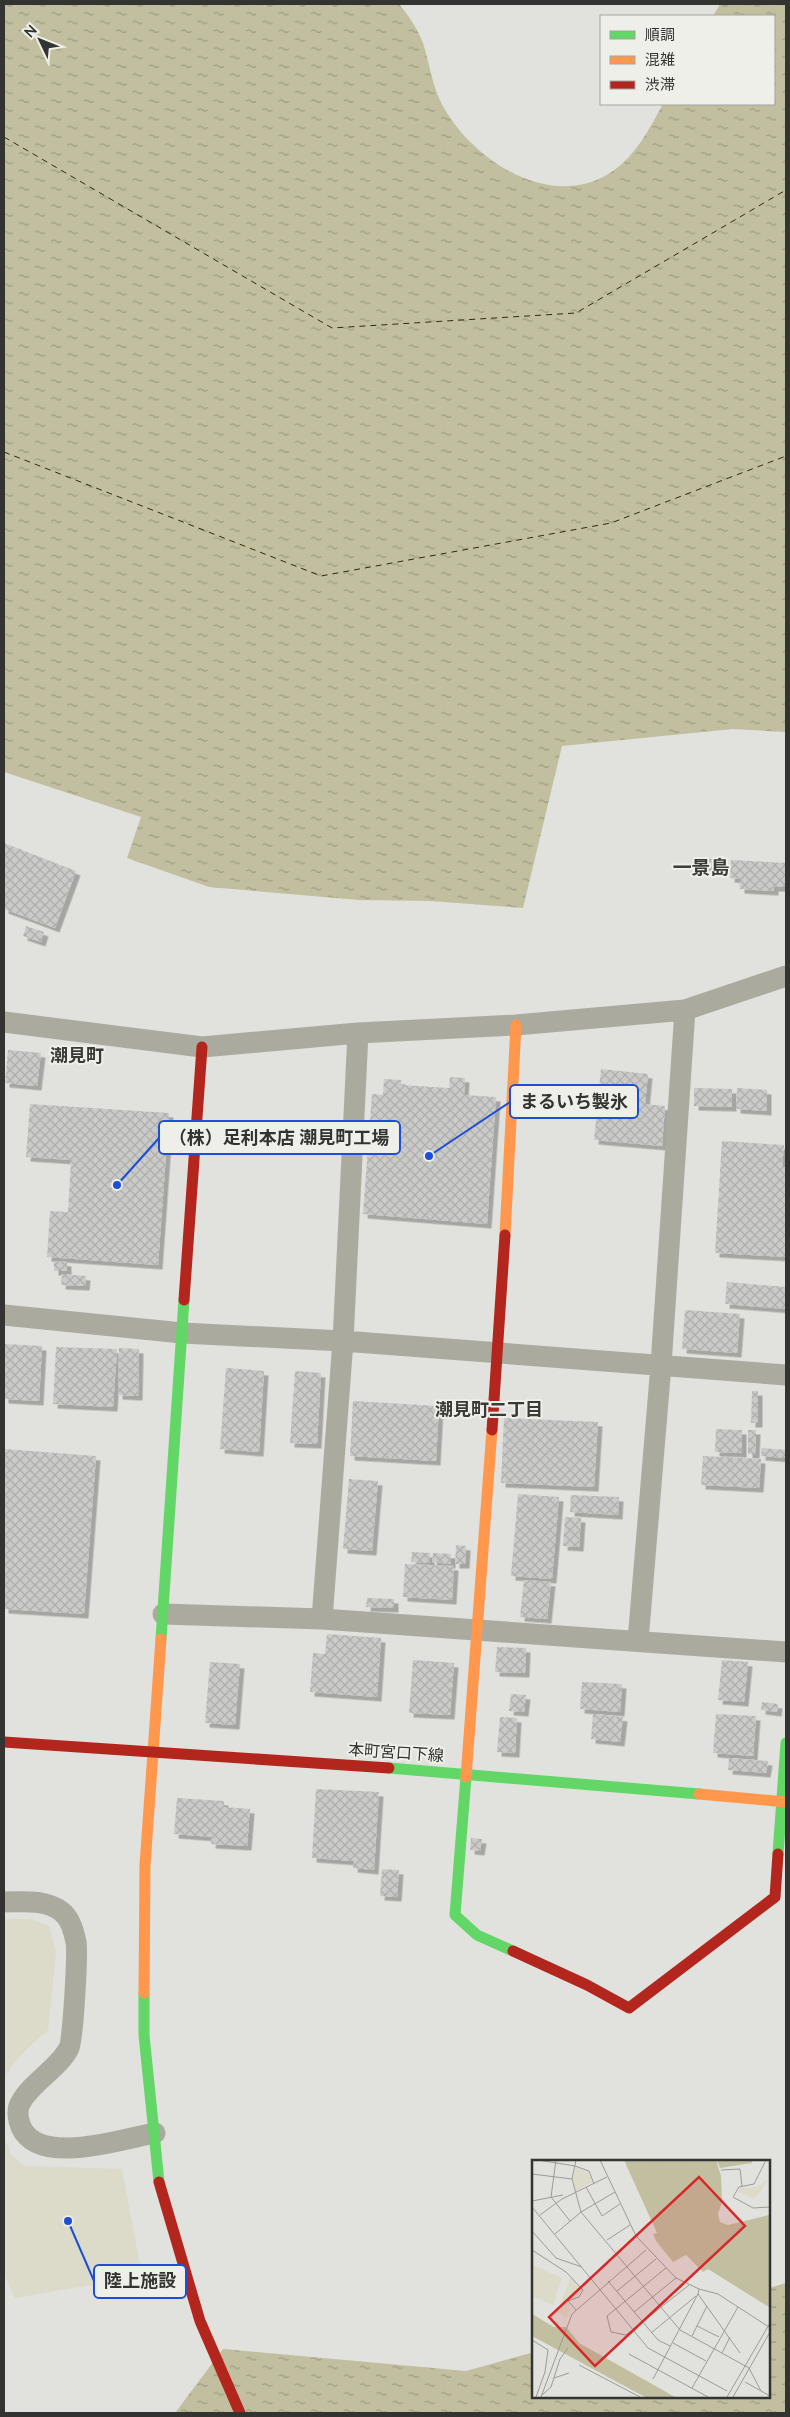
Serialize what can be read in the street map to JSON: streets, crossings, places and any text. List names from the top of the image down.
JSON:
{
  "streets": {
    "street": ["本町宮口下線"]
  },
  "districts": ["一景島", "潮見町", "潮見町二丁目"],
  "places": ["まるいち製氷", "（株）足利本店 潮見町工場", "陸上施設"],
  "legend": ["順調", "混雑", "渋滞"],
  "north": "top left"
}
